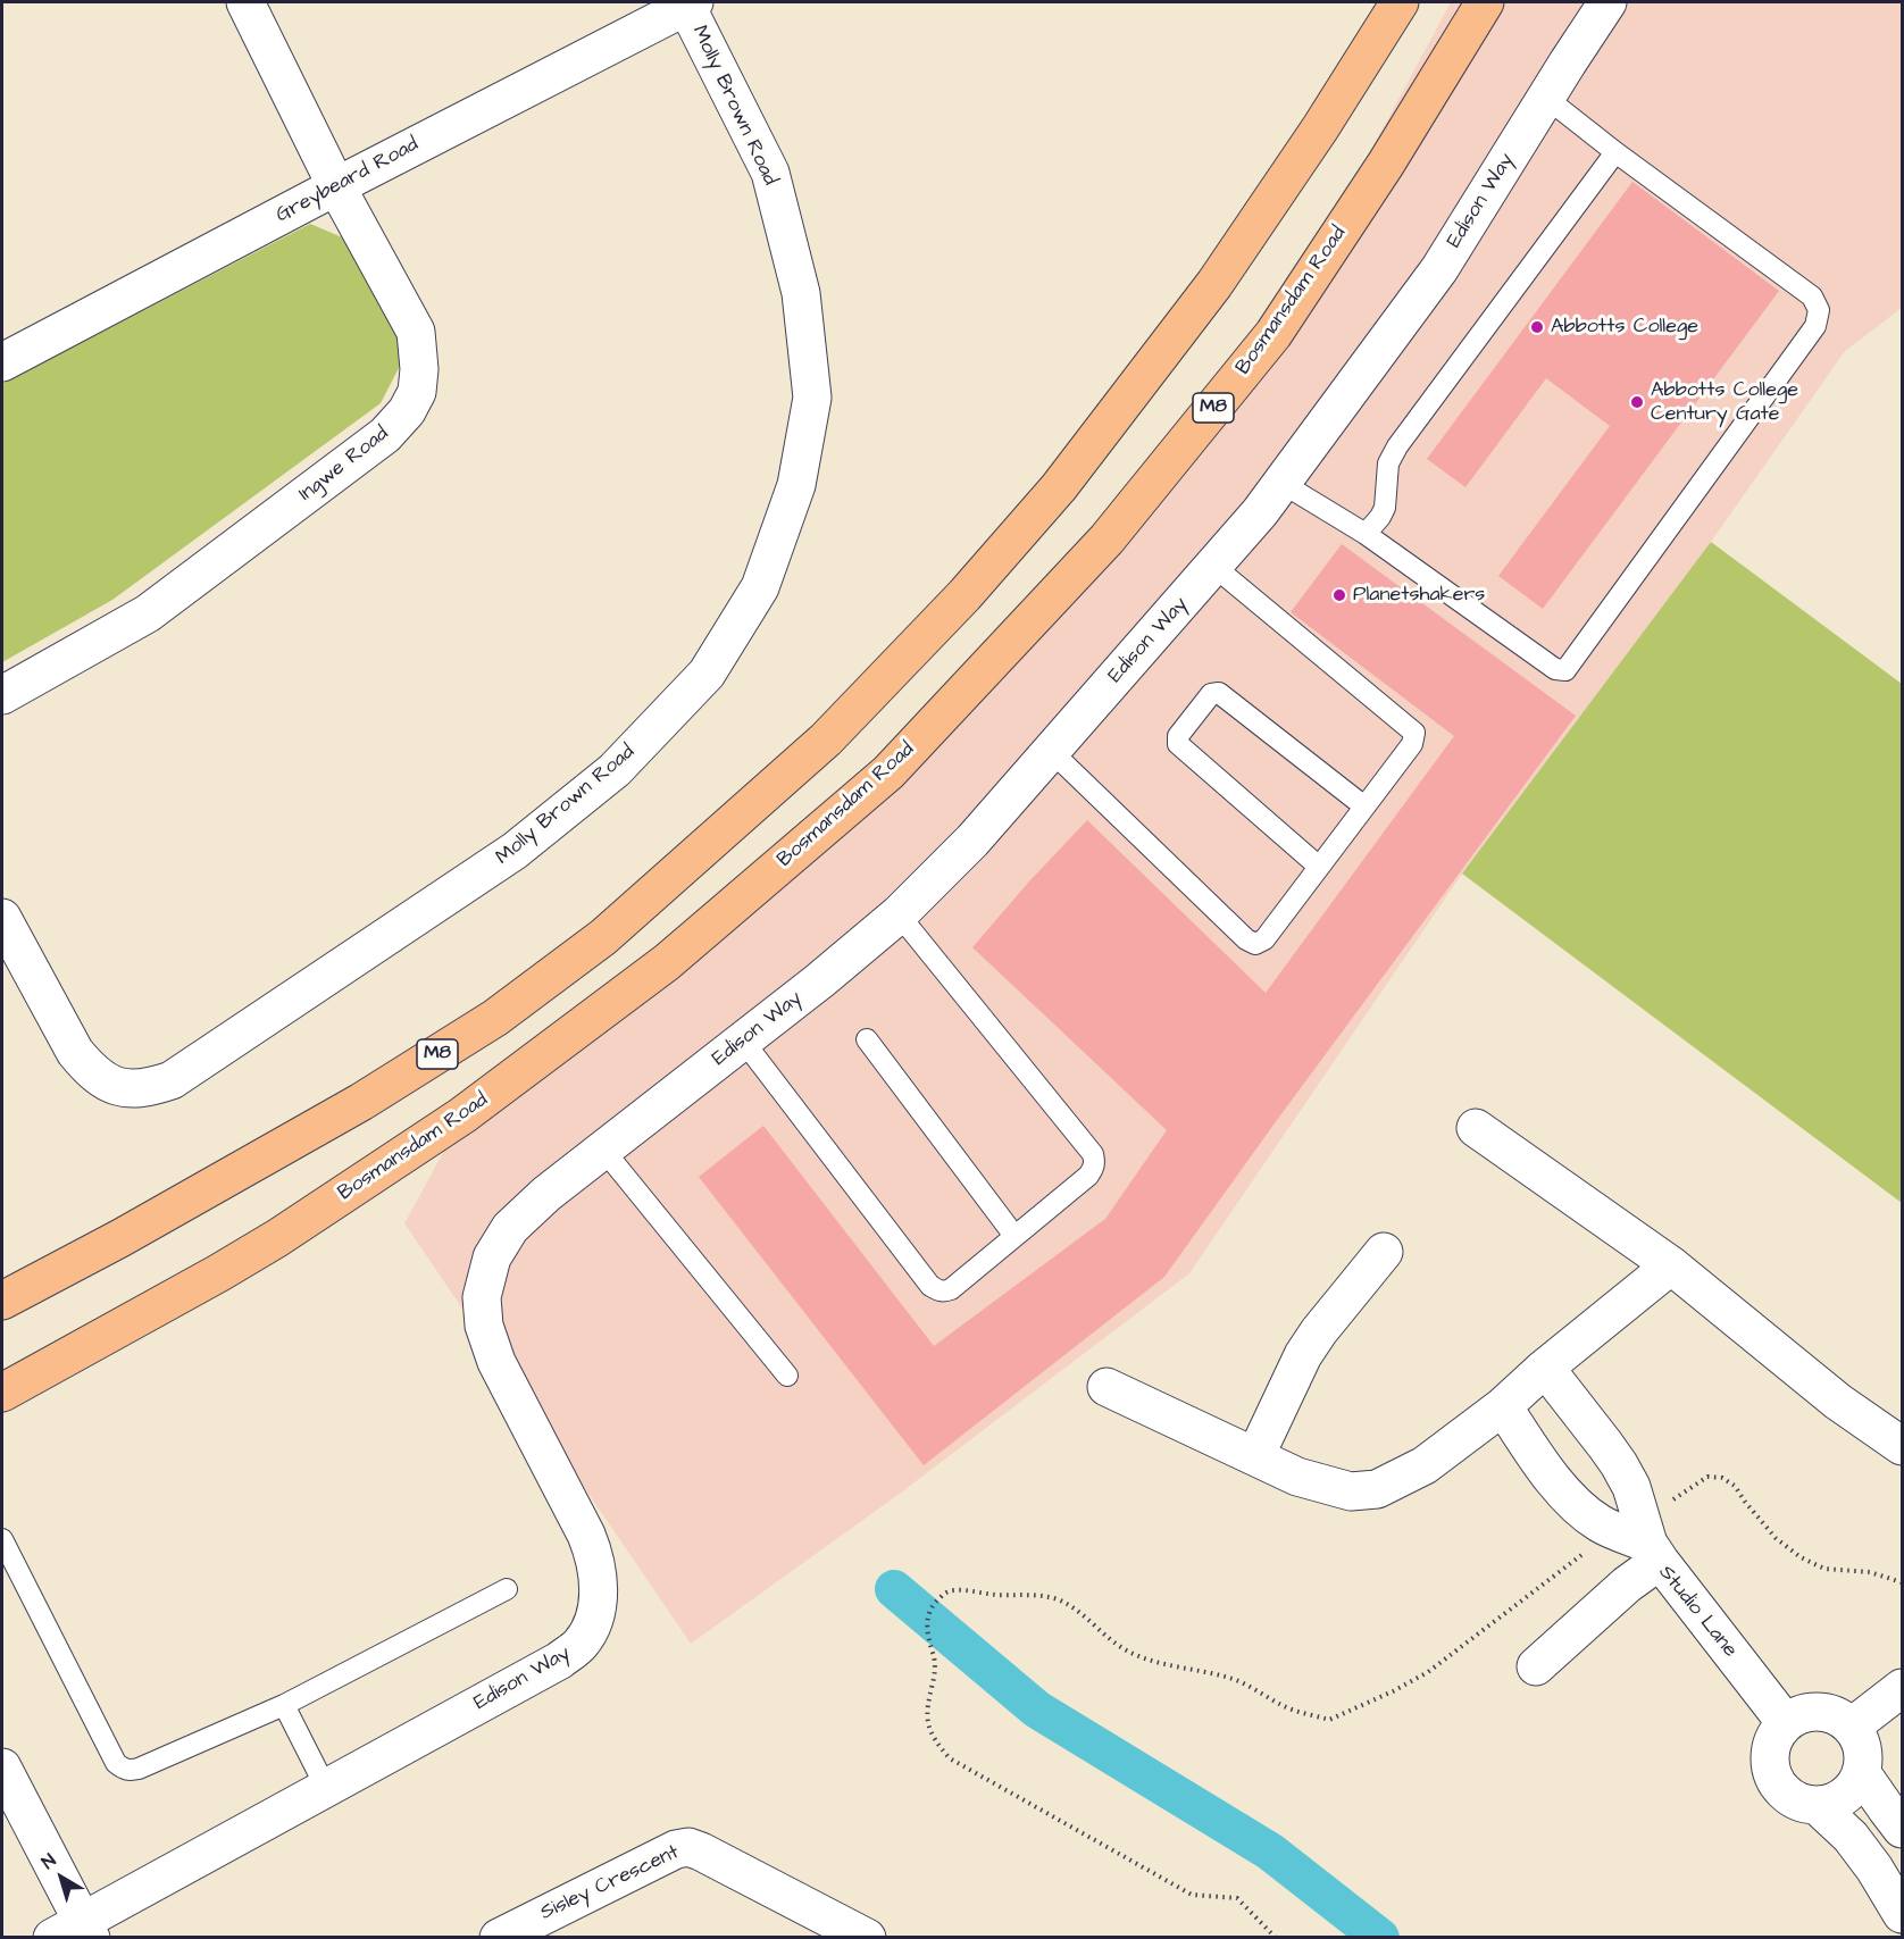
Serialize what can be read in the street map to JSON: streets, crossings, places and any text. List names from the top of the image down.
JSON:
{
  "streets": {
    "main road": ["Bosmansdam Road", "M8"],
    "street": [
      "Molly Brown Road",
      "Greybeard Road",
      "Edison Way",
      "Ingwe Road",
      "Studio Lane",
      "Sisley Crescent"
    ]
  },
  "crossings": [
    ["Molly Brown Road", "Greybeard Road"],
    ["Greybeard Road", "Ingwe Road"]
  ],
  "places": ["Abbotts College", "Abbotts College Century Gate", "Planetshakers"],
  "north": "top left"
}
